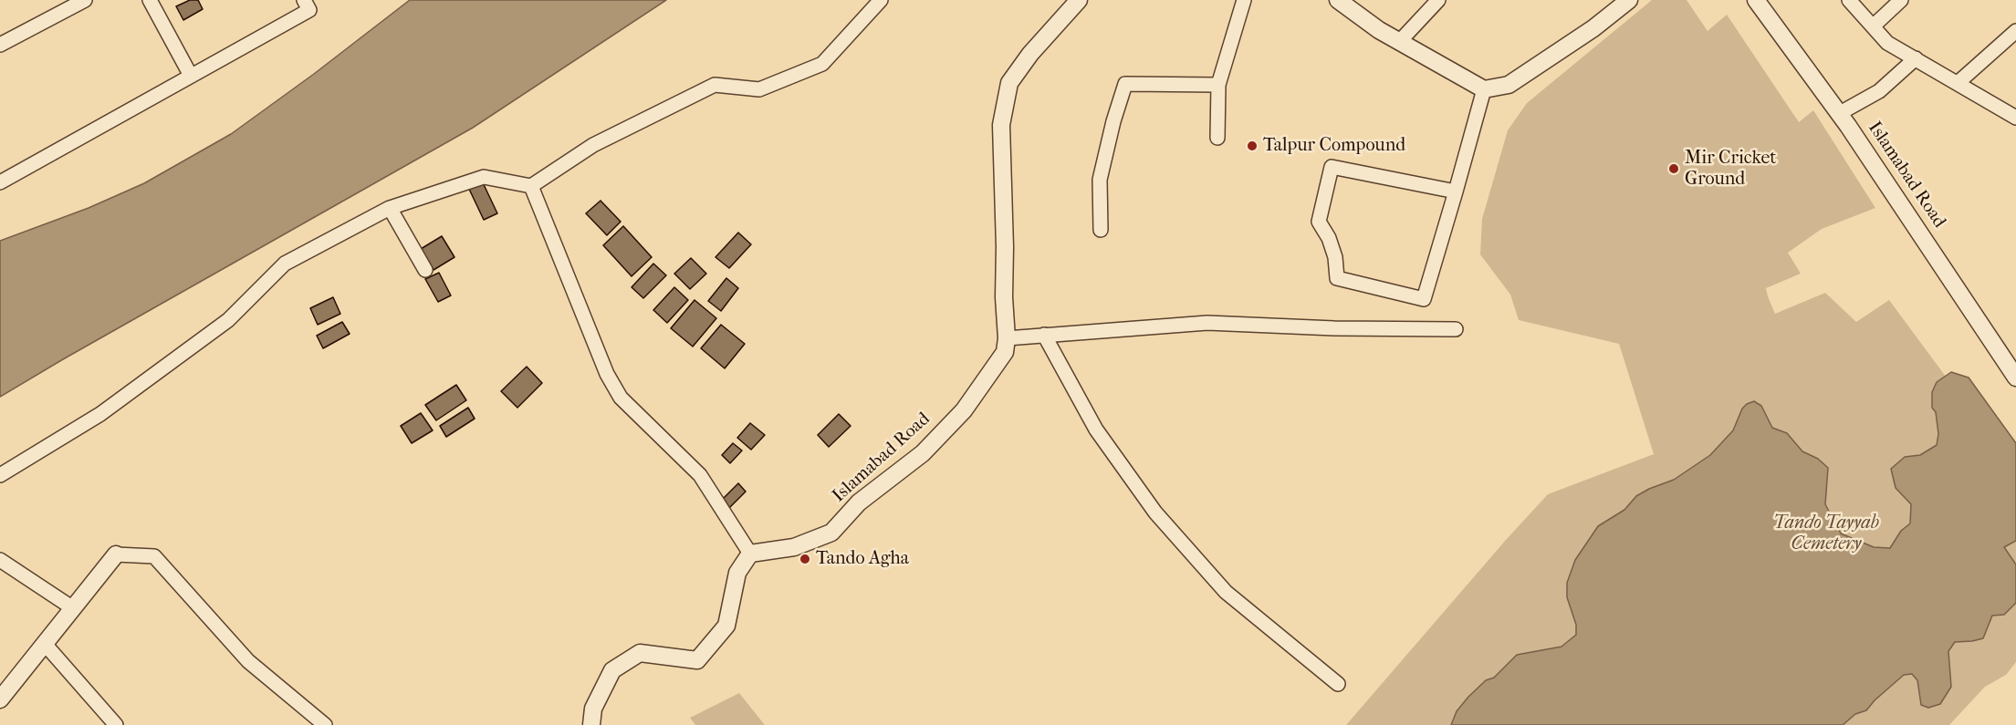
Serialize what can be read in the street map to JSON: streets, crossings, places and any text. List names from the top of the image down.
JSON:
{
  "streets": {
    "street": ["Islamabad Road"]
  },
  "parks": ["Tando Tayyab Cemetery"],
  "places": ["Talpur Compound", "Mir Cricket Ground", "Tando Agha"]
}
